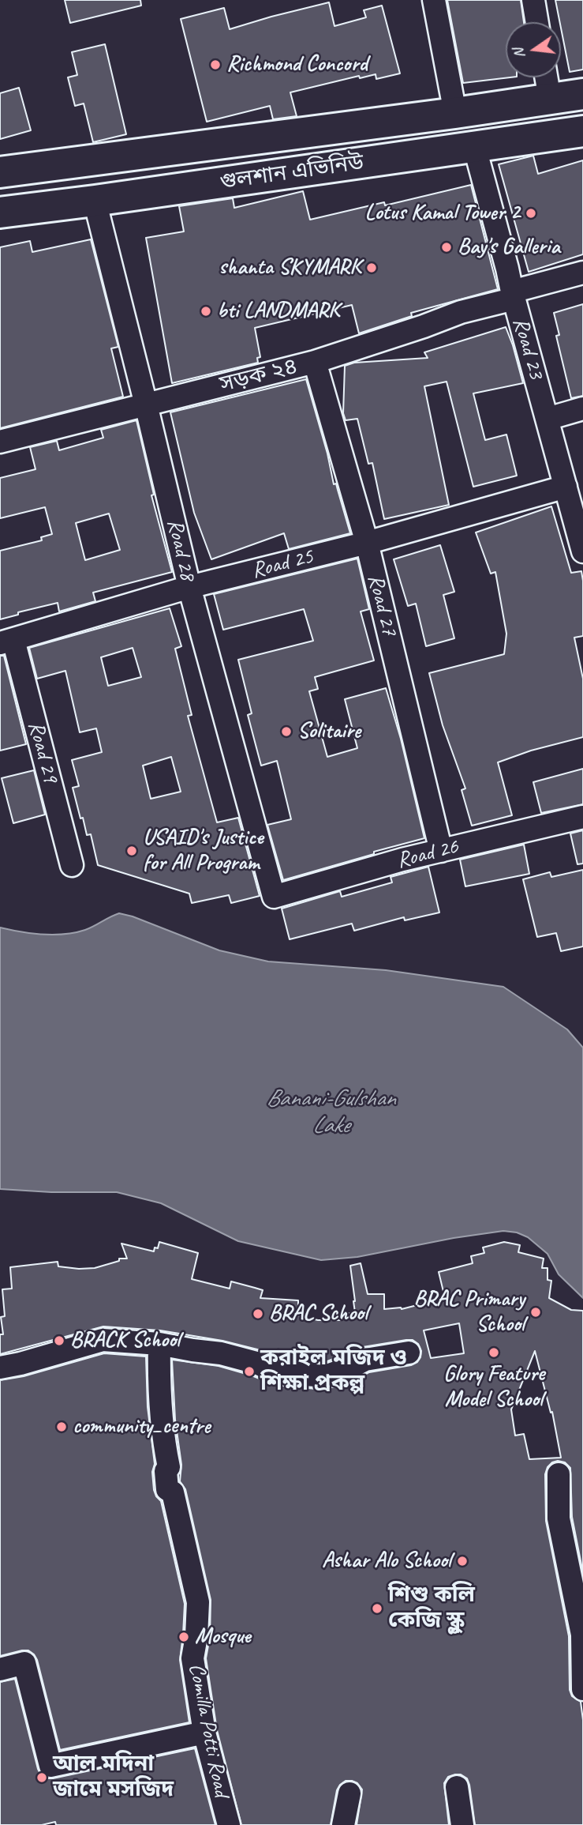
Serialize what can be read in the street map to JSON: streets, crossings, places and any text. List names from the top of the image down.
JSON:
{
  "streets": {
    "main road": ["গুলশান এভিনিউ"],
    "street": [
      "Road 23",
      "সড়ক ২৪",
      "Road 28",
      "Road 25",
      "Road 27",
      "Road 29",
      "Road 26",
      "Comilla Potti Road"
    ]
  },
  "crossings": [
    ["গুলশান এভিনিউ", "Road 23"],
    ["গুলশান এভিনিউ", "Road 28"],
    ["Road 23", "সড়ক ২৪"],
    ["Road 23", "Road 25"],
    ["সড়ক ২৪", "Road 28"],
    ["সড়ক ২৪", "Road 27"],
    ["Road 28", "Road 25"],
    ["Road 28", "Road 26"],
    ["Road 25", "Road 27"],
    ["Road 25", "Road 29"],
    ["Road 27", "Road 26"]
  ],
  "water": ["Banani-Gulshan Lake"],
  "places": [
    "Richmond Concord",
    "Lotus Kamal Tower 2",
    "Bay's Galleria",
    "shanta SKYMARK",
    "bti LANDMARK",
    "Solitaire",
    "USAID's Justice for All Program",
    "BRAC Primary School",
    "BRAC School",
    "BRACK School",
    "Glory Feature Model School",
    "করাইল মজিদ ও শিক্ষা প্রকল্প",
    "community_centre",
    "Ashar Alo School",
    "শিশু কলি কেজি স্কুল",
    "Mosque",
    "আল মদিনা জামে মসজিদ"
  ],
  "north": "left"
}
